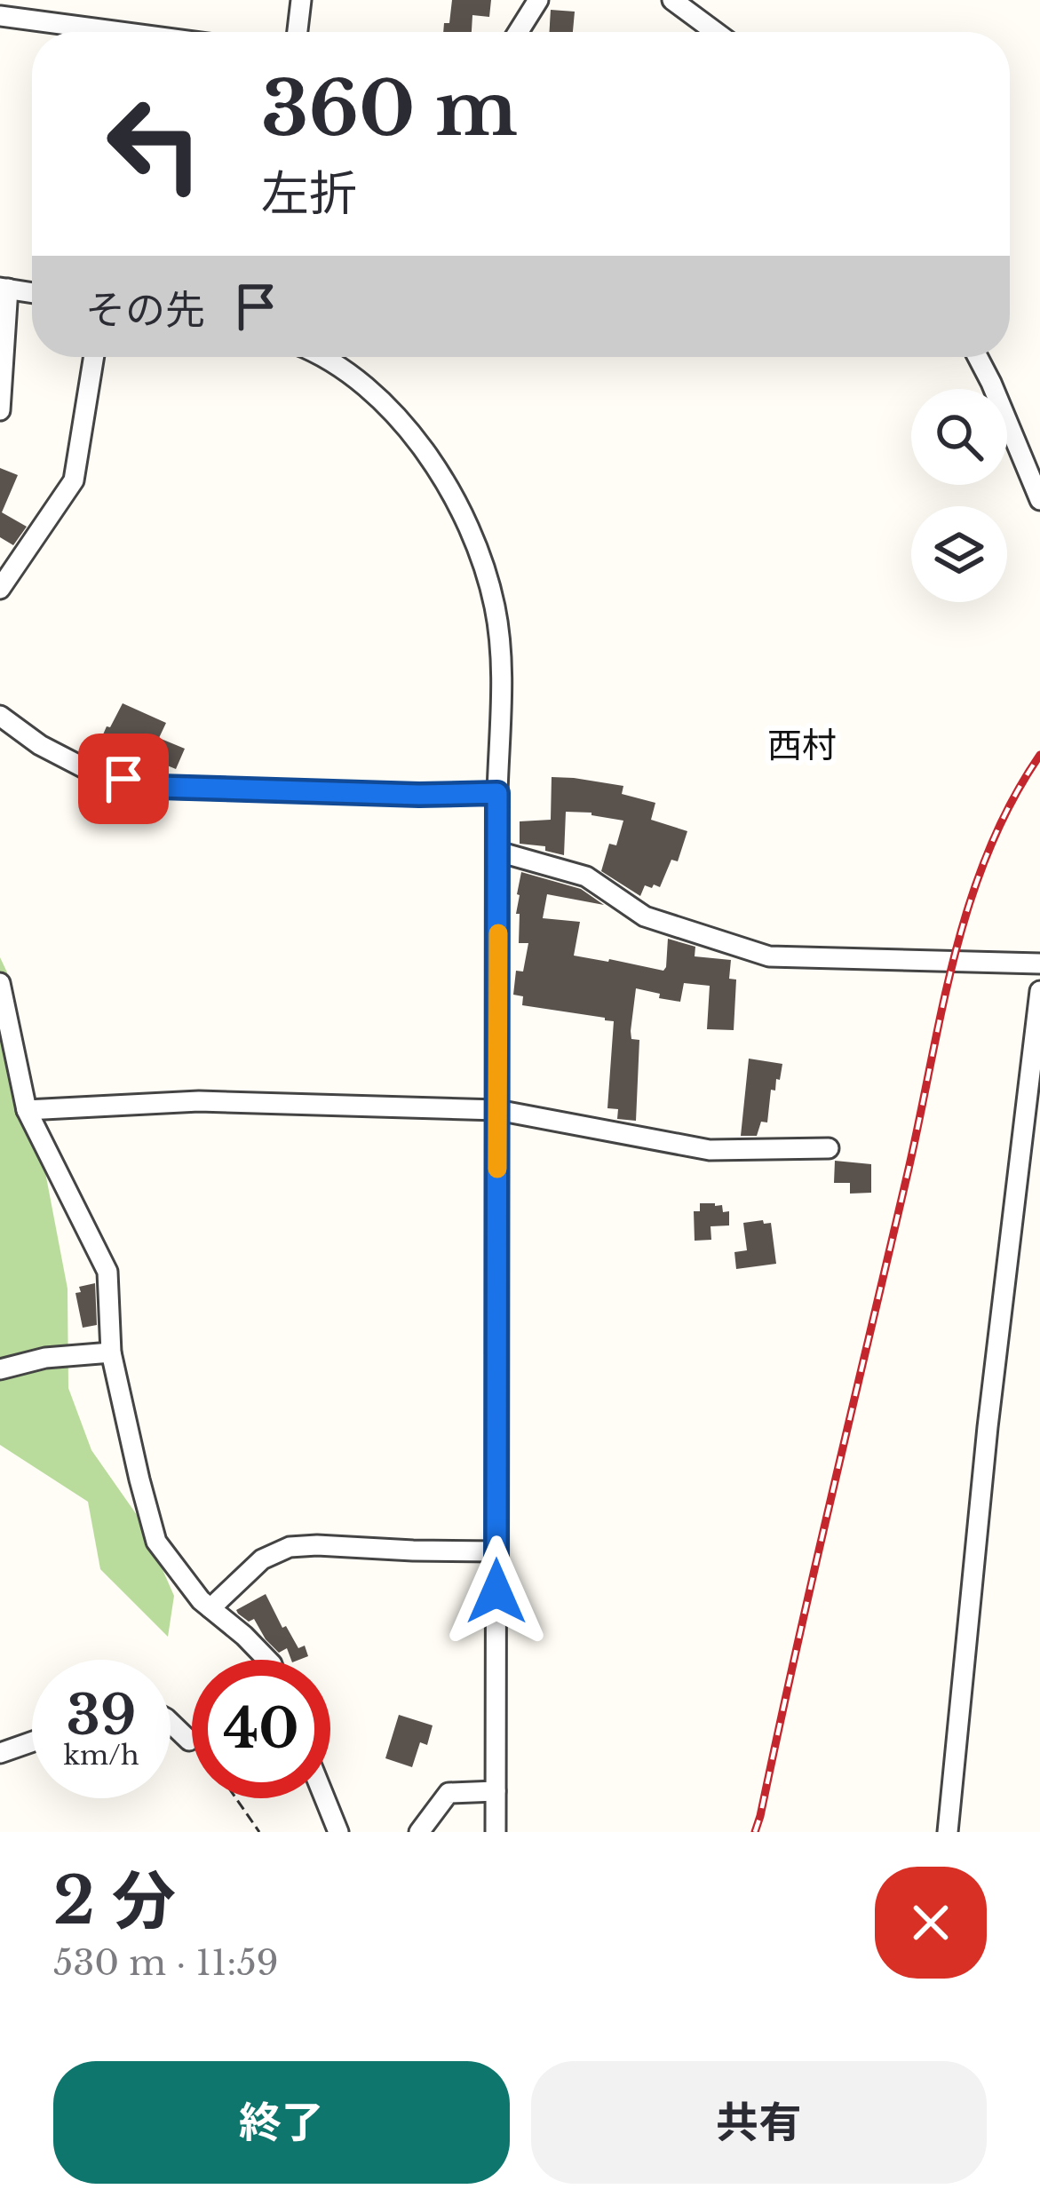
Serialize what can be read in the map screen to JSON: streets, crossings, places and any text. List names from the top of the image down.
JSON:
{
  "districts": ["西村"],
  "page": {
    "turn": ["360 m", "左折"],
    "then": "その先",
    "speed": "39 km/h",
    "limit": "40",
    "heading": ["2 分", "530 m · 11:59"],
    "buttons": ["終了", "共有"]
  }
}
